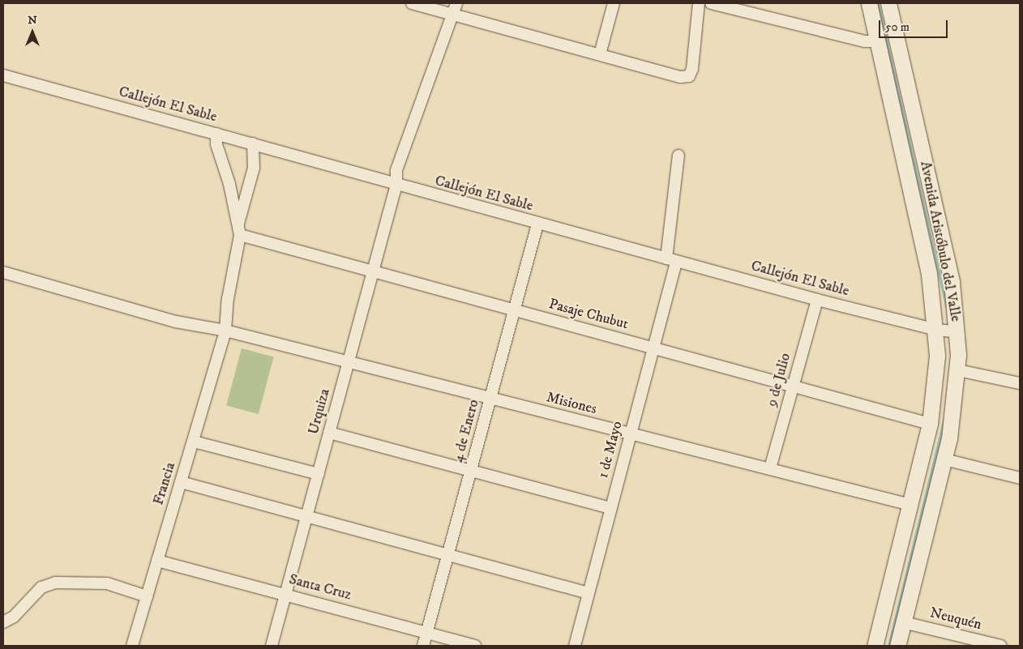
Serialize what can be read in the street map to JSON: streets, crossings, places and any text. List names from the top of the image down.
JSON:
{
  "streets": {
    "main road": ["Avenida Aristóbulo del Valle"],
    "street": [
      "Callejón El Sable",
      "Pasaje Chubut",
      "9 de Julio",
      "Misiones",
      "Urquiza",
      "4 de Enero",
      "1 de Mayo",
      "Francia",
      "Santa Cruz",
      "Neuquén"
    ]
  },
  "crossings": [
    ["Callejón El Sable", "Avenida Aristóbulo del Valle"],
    ["Callejón El Sable", "9 de Julio"],
    ["Callejón El Sable", "Urquiza"],
    ["Callejón El Sable", "4 de Enero"],
    ["Callejón El Sable", "1 de Mayo"],
    ["Callejón El Sable", "Francia"],
    ["Avenida Aristóbulo del Valle", "Pasaje Chubut"],
    ["Avenida Aristóbulo del Valle", "Misiones"],
    ["Avenida Aristóbulo del Valle", "Neuquén"],
    ["Pasaje Chubut", "9 de Julio"],
    ["Pasaje Chubut", "Urquiza"],
    ["Pasaje Chubut", "4 de Enero"],
    ["Pasaje Chubut", "1 de Mayo"],
    ["Pasaje Chubut", "Francia"],
    ["9 de Julio", "Misiones"],
    ["Misiones", "Urquiza"],
    ["Misiones", "4 de Enero"],
    ["Misiones", "1 de Mayo"],
    ["Misiones", "Francia"],
    ["Urquiza", "Santa Cruz"],
    ["4 de Enero", "Santa Cruz"],
    ["Francia", "Santa Cruz"]
  ],
  "scale_bar": "50 m",
  "north": "top"
}
